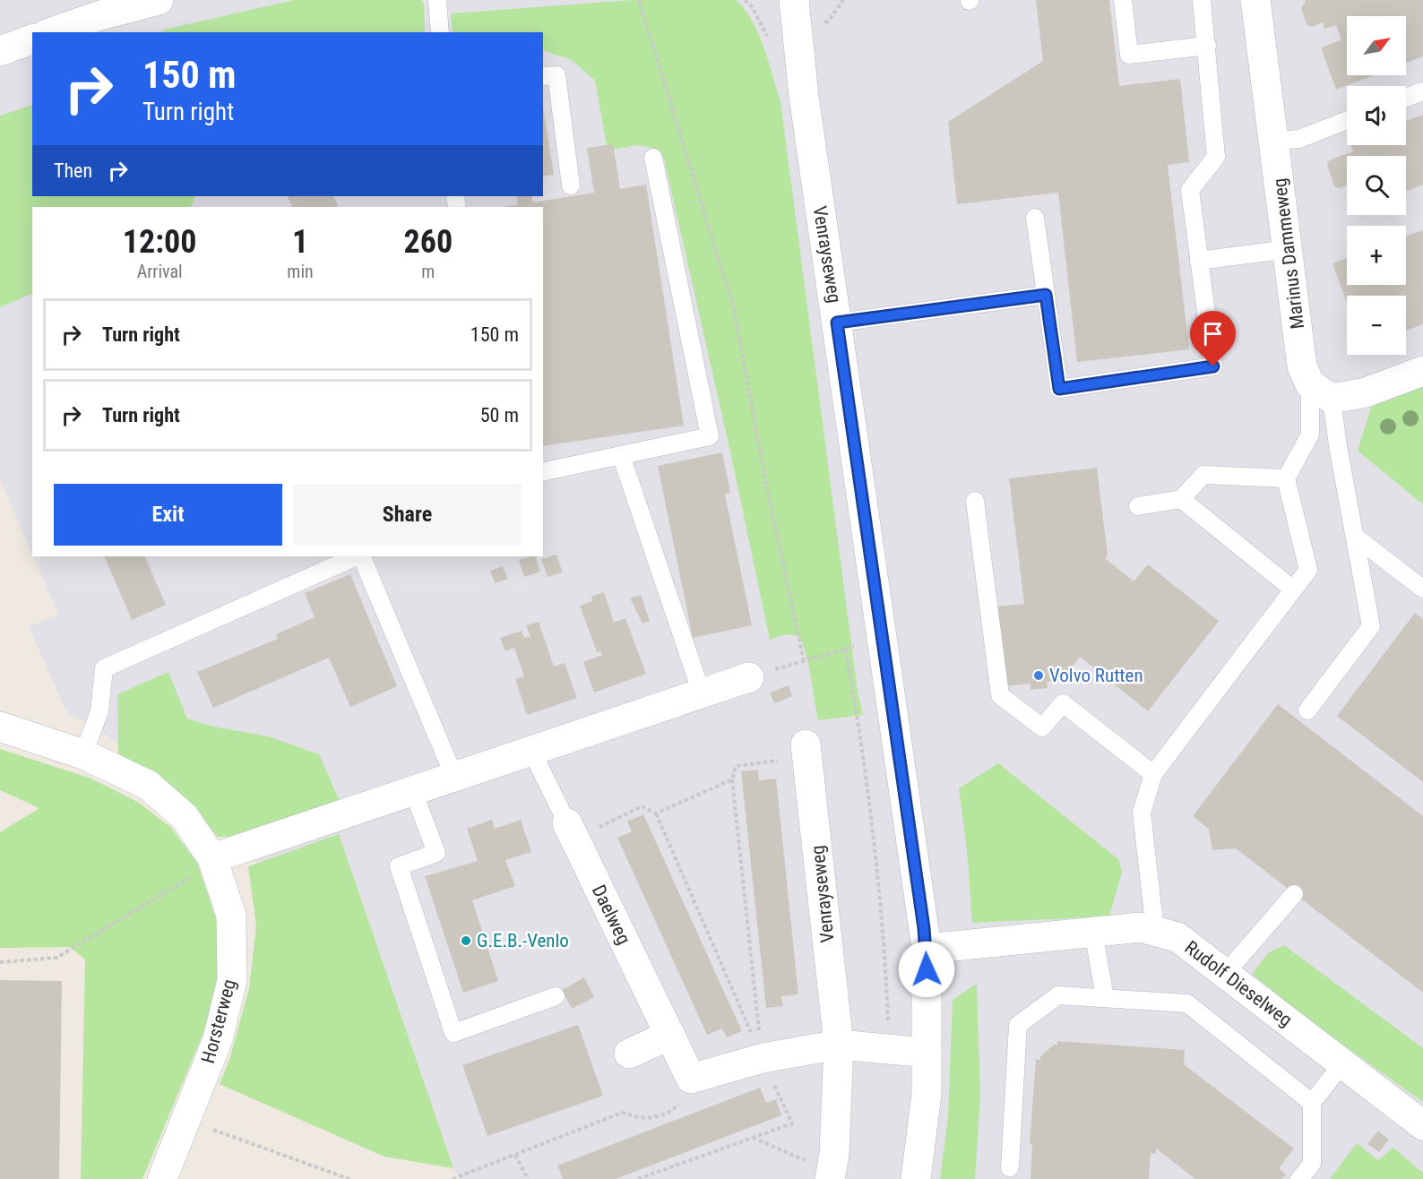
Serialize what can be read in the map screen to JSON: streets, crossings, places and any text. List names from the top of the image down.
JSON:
{
  "streets": {
    "street": [
      "Marinus Dammeweg",
      "Venrayseweg",
      "Daelweg",
      "Rudolf Dieselweg",
      "Horsterweg"
    ]
  },
  "crossings": [
    ["Venrayseweg", "Rudolf Dieselweg"]
  ],
  "places": ["Volvo Rutten", "G.E.B.-Venlo"],
  "north": "top right",
  "page": {
    "map_buttons": ["+", "−"],
    "turn": ["150 m", "Turn right"],
    "then": "Then",
    "eta": [
      "12:00",
      "Arrival",
      "1",
      "min",
      "260",
      "m"
    ],
    "list": [
      {
        "name": "Turn right",
        "value": "150 m"
      },
      {
        "name": "Turn right",
        "value": "50 m"
      }
    ],
    "buttons": ["Exit", "Share"]
  }
}
